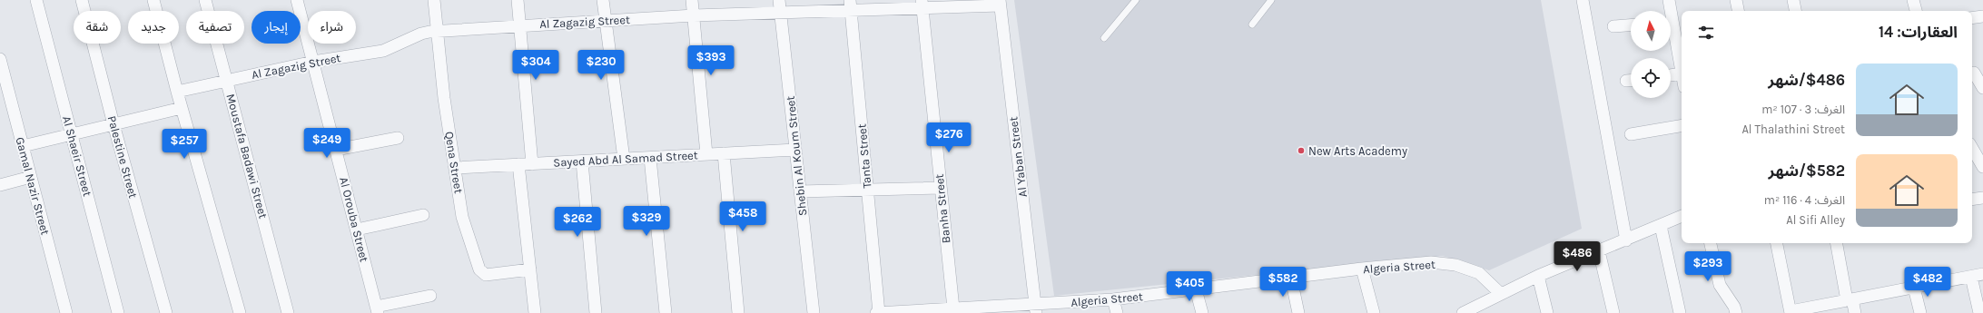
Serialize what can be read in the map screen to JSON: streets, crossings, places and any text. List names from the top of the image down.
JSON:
{
  "streets": {
    "street": [
      "Al Zagazig Street",
      "Al Shaeir Street",
      "Moustafa Badawi Street",
      "Shebin Al Koum Street",
      "Tanta Street",
      "Palestine Street",
      "Al Yaban Street",
      "Sayed Abd Al Samad Street",
      "Qena Street",
      "Gamal Nazir Street",
      "Banha Street",
      "Al Orouba Street",
      "Algeria Street"
    ]
  },
  "crossings": [
    ["Al Zagazig Street", "Moustafa Badawi Street"],
    ["Al Zagazig Street", "Shebin Al Koum Street"],
    ["Al Zagazig Street", "Tanta Street"],
    ["Al Zagazig Street", "Al Yaban Street"],
    ["Al Zagazig Street", "Qena Street"],
    ["Al Zagazig Street", "Banha Street"],
    ["Al Zagazig Street", "Al Orouba Street"],
    ["Shebin Al Koum Street", "Sayed Abd Al Samad Street"],
    ["Tanta Street", "Algeria Street"],
    ["Al Yaban Street", "Algeria Street"],
    ["Sayed Abd Al Samad Street", "Qena Street"],
    ["Banha Street", "Algeria Street"]
  ],
  "places": ["New Arts Academy"],
  "north": "top",
  "page": {
    "chip": [
      "شراء",
      "إيجار",
      "تصفية",
      "جديد",
      "شقة"
    ],
    "heading": "العقارات: 14",
    "price": [
      "$393",
      "$304",
      "$230",
      "$276",
      "$249",
      "$257",
      "$458",
      "$329",
      "$262",
      "$486",
      "$293",
      "$582",
      "$482",
      "$405"
    ],
    "list": [
      {
        "name": "$486/شهر",
        "note": "الغرف: 3 · 107 m² · Al Thalathini Street"
      },
      {
        "name": "$582/شهر",
        "note": "الغرف: 4 · 116 m² · Al Sifi Alley"
      }
    ]
  }
}
